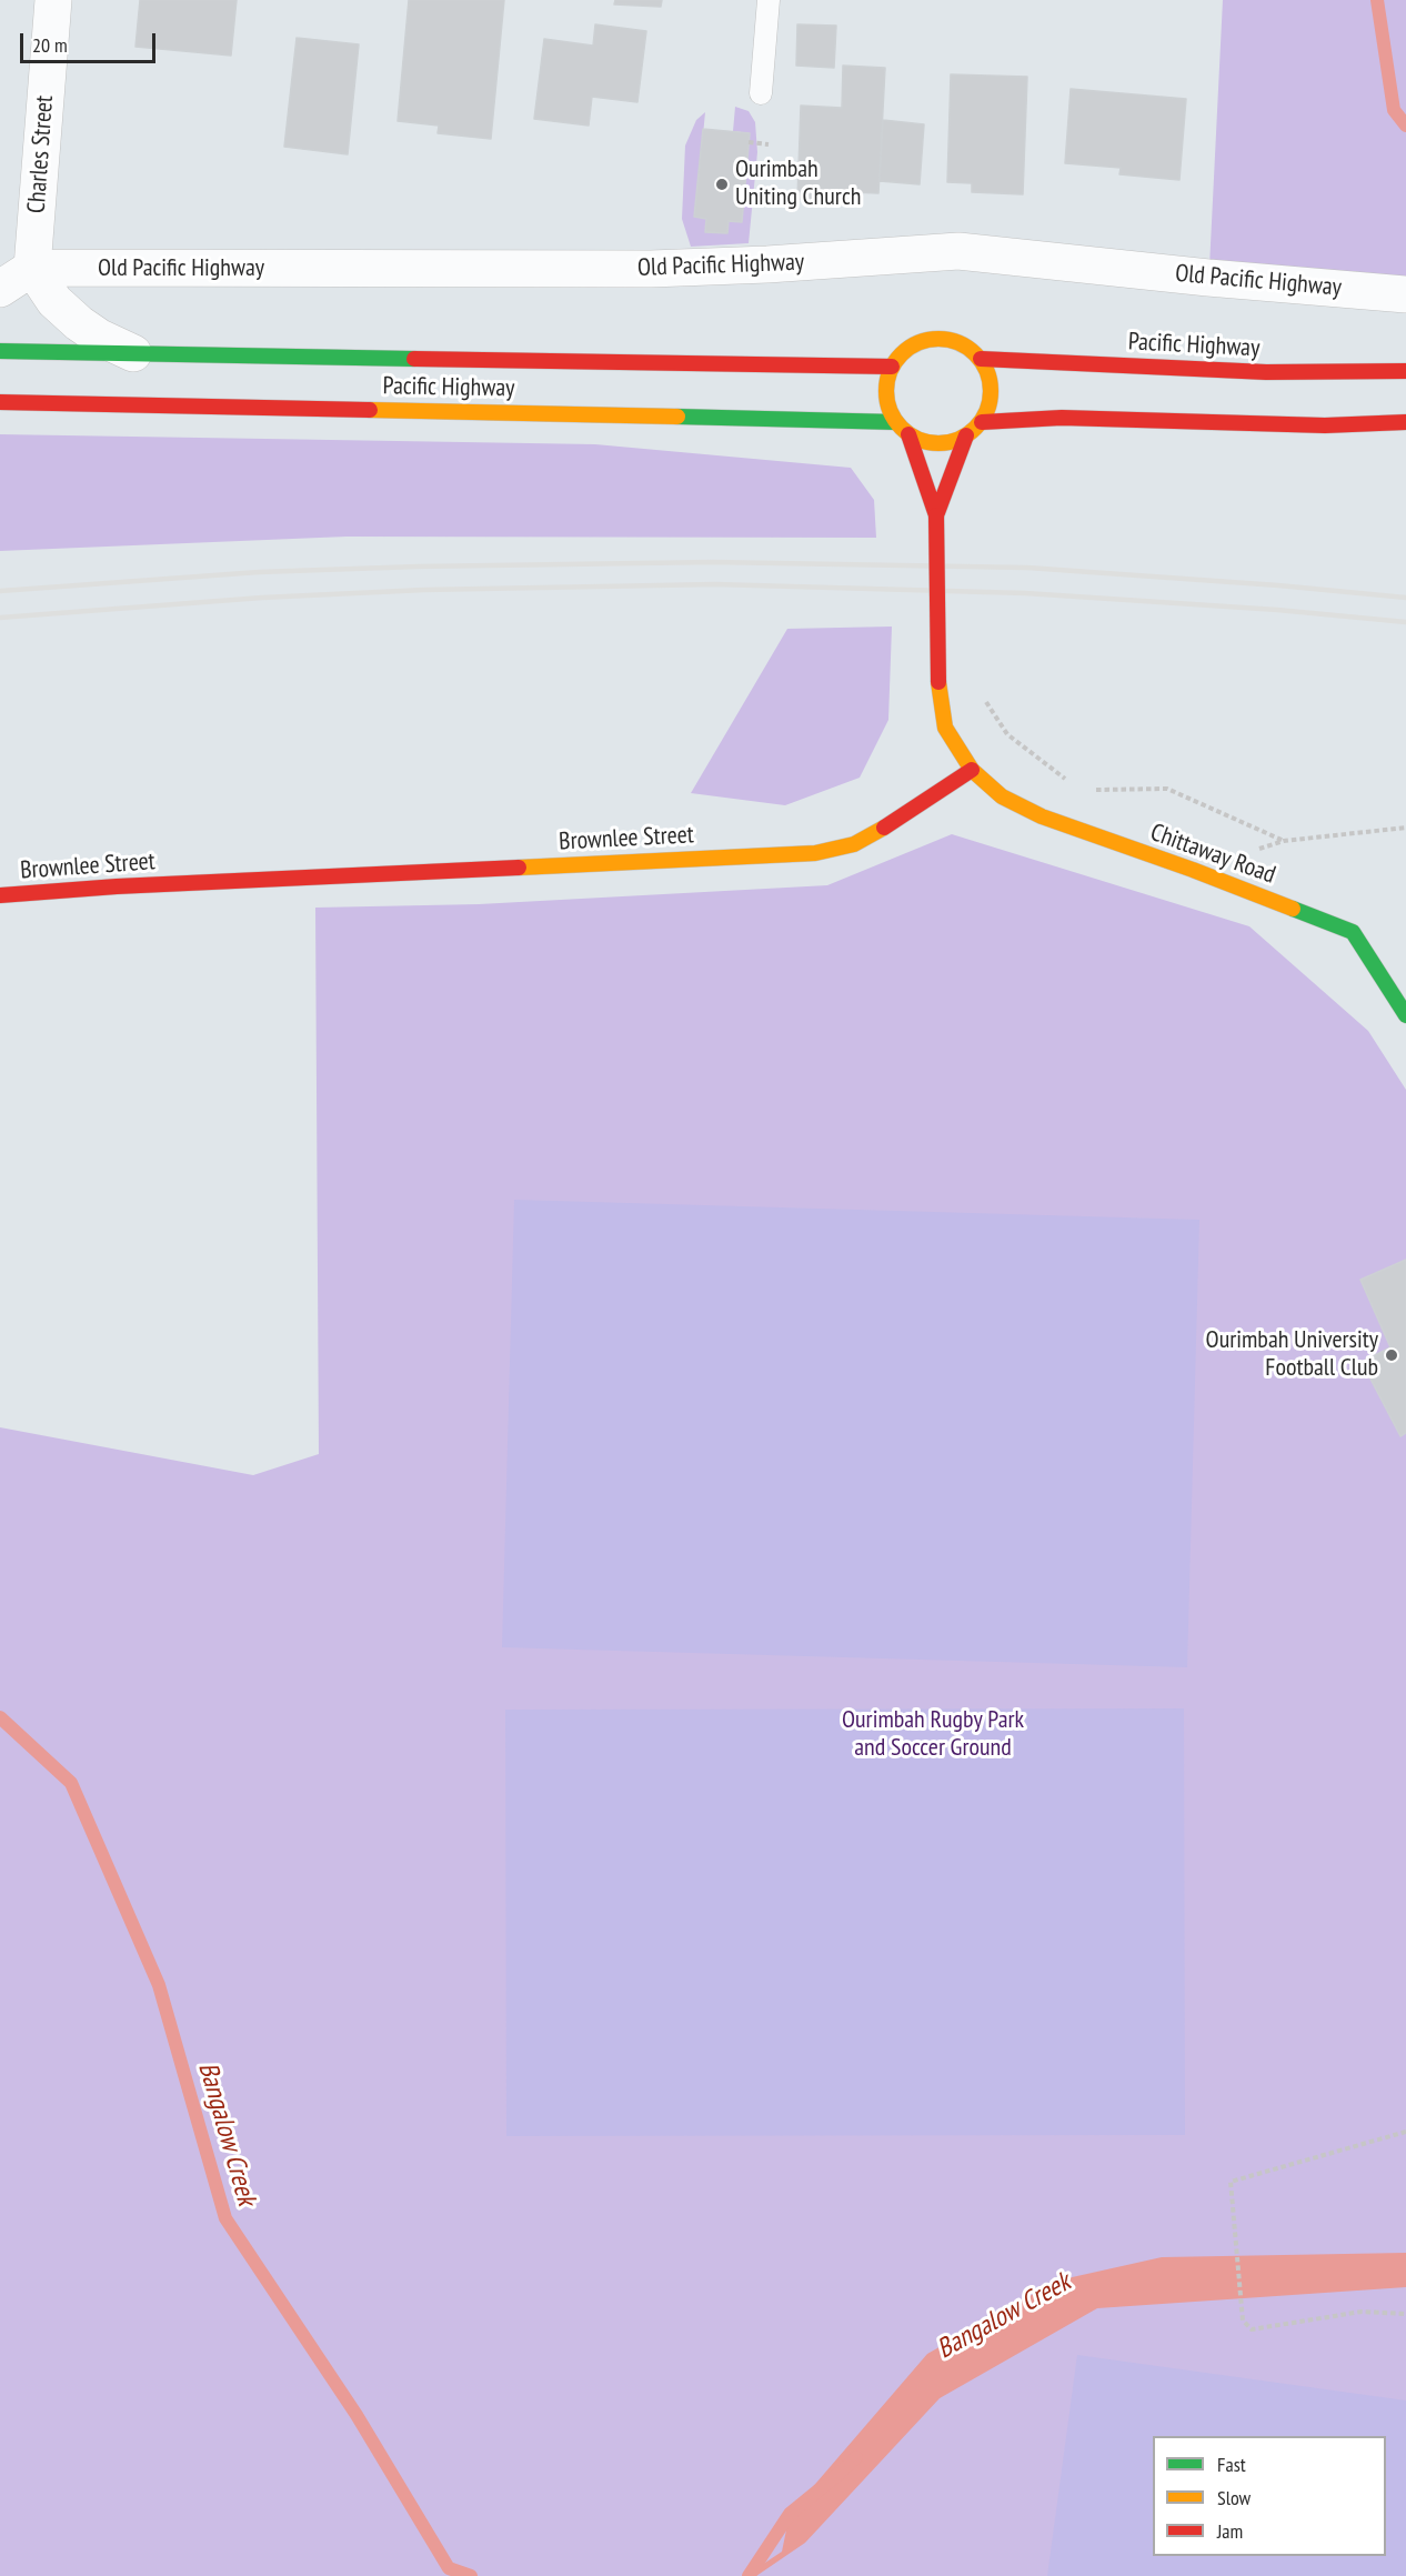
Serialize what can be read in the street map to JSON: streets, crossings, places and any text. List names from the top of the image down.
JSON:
{
  "streets": {
    "main road": ["Pacific Highway", "Brownlee Street", "Chittaway Road"],
    "street": ["Charles Street", "Old Pacific Highway"]
  },
  "crossings": [
    ["Charles Street", "Old Pacific Highway"],
    ["Brownlee Street", "Chittaway Road"]
  ],
  "water": ["Bangalow Creek"],
  "parks": ["Ourimbah Rugby Park and Soccer Ground"],
  "places": ["Ourimbah Uniting Church", "Ourimbah University Football Club"],
  "legend": ["Fast", "Slow", "Jam"],
  "scale_bar": "20 m"
}
